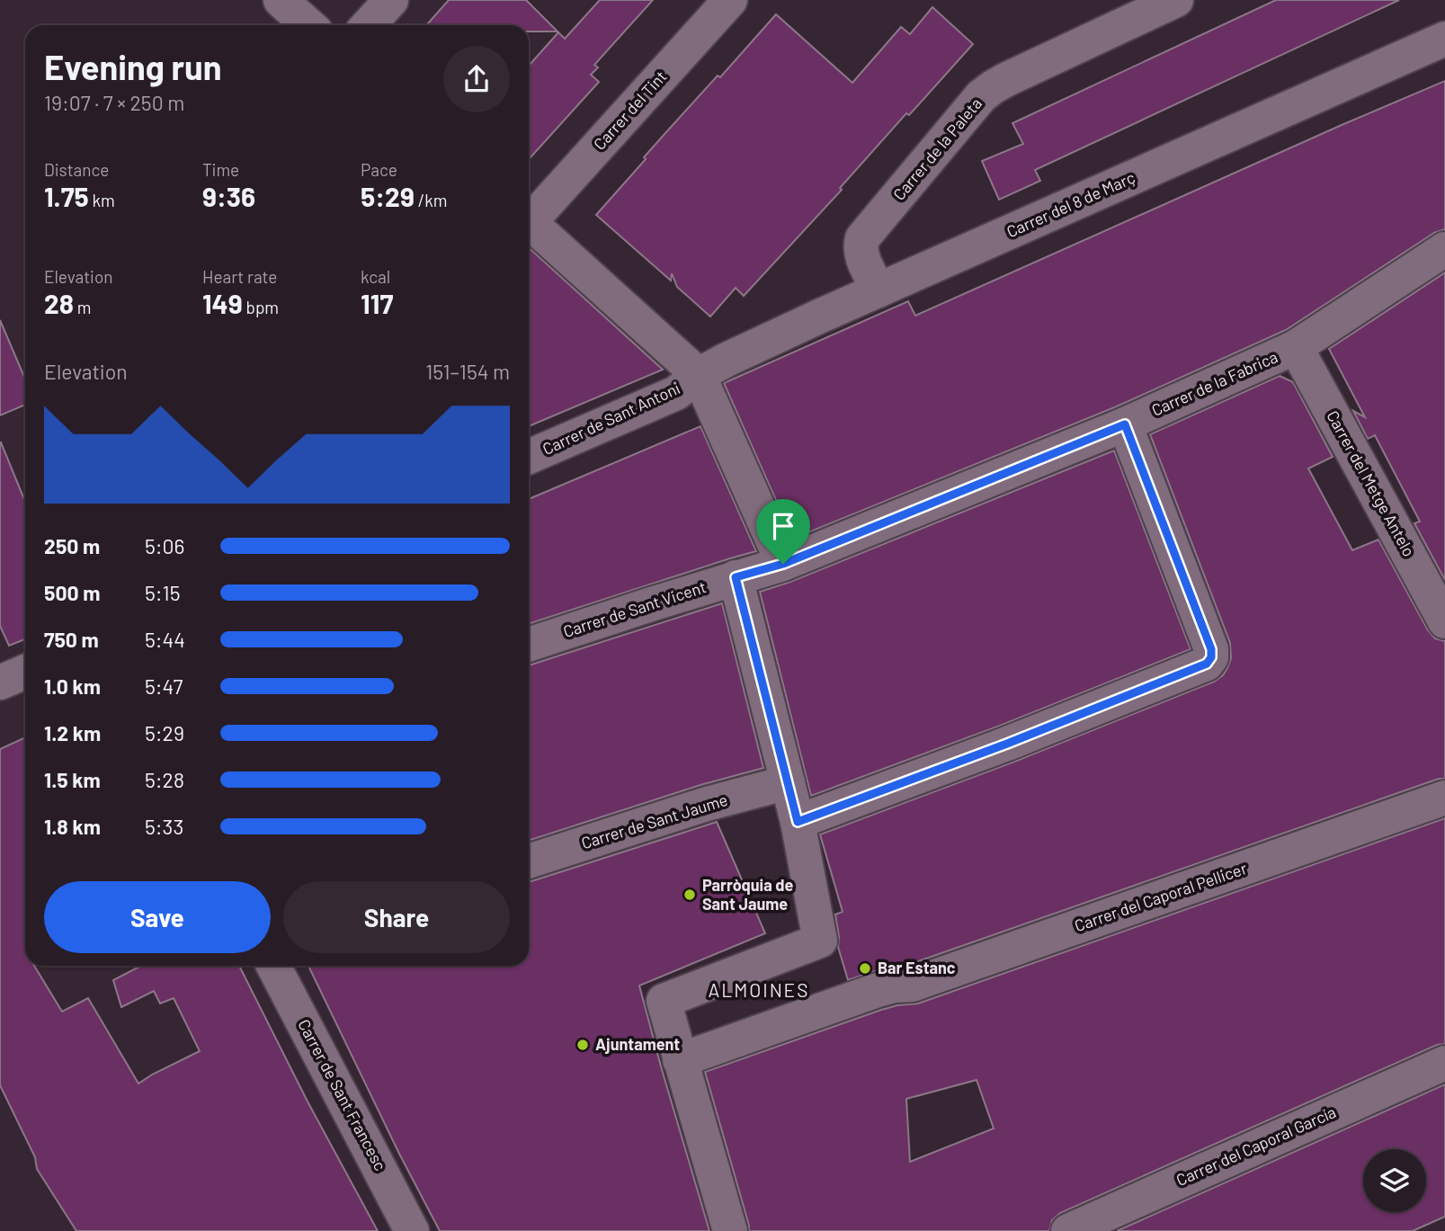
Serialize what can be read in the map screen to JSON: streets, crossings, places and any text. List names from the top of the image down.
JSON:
{
  "streets": {
    "street": [
      "Carrer del Tint",
      "Carrer de la Paleta",
      "Carrer del 8 de Març",
      "Carrer de la Fabrica",
      "Carrer de Sant Antoni",
      "Carrer del Metge Antelo",
      "Carrer de Sant Vicent",
      "Carrer de Sant Jaume",
      "Carrer del Caporal Pellicer",
      "Carrer de Sant Francesc",
      "Carrer del Caporal García"
    ]
  },
  "crossings": [
    ["Carrer de la Paleta", "Carrer del 8 de Març"],
    ["Carrer del 8 de Març", "Carrer de Sant Antoni"],
    ["Carrer de la Fabrica", "Carrer del Metge Antelo"],
    ["Carrer de la Fabrica", "Carrer de Sant Vicent"]
  ],
  "districts": ["ALMOINES"],
  "places": ["Parròquia de Sant Jaume", "Bar Estanc", "Ajuntament"],
  "page": {
    "heading": ["Evening run", "19:07 · 7 × 250 m"],
    "stats": [
      ["Distance", "1.75 km"],
      ["Time", "9:36"],
      ["Pace", "5:29 /km"],
      ["Elevation", "28 m"],
      ["Heart rate", "149 bpm"],
      ["kcal", "117"]
    ],
    "chart": ["Elevation", "151–154 m"],
    "list": [
      {
        "name": "250 m",
        "note": "5:06"
      },
      {
        "name": "500 m",
        "note": "5:15"
      },
      {
        "name": "750 m",
        "note": "5:44"
      },
      {
        "name": "1.0 km",
        "note": "5:47"
      },
      {
        "name": "1.2 km",
        "note": "5:29"
      },
      {
        "name": "1.5 km",
        "note": "5:28"
      },
      {
        "name": "1.8 km",
        "note": "5:33"
      }
    ],
    "buttons": ["Save", "Share"]
  }
}
